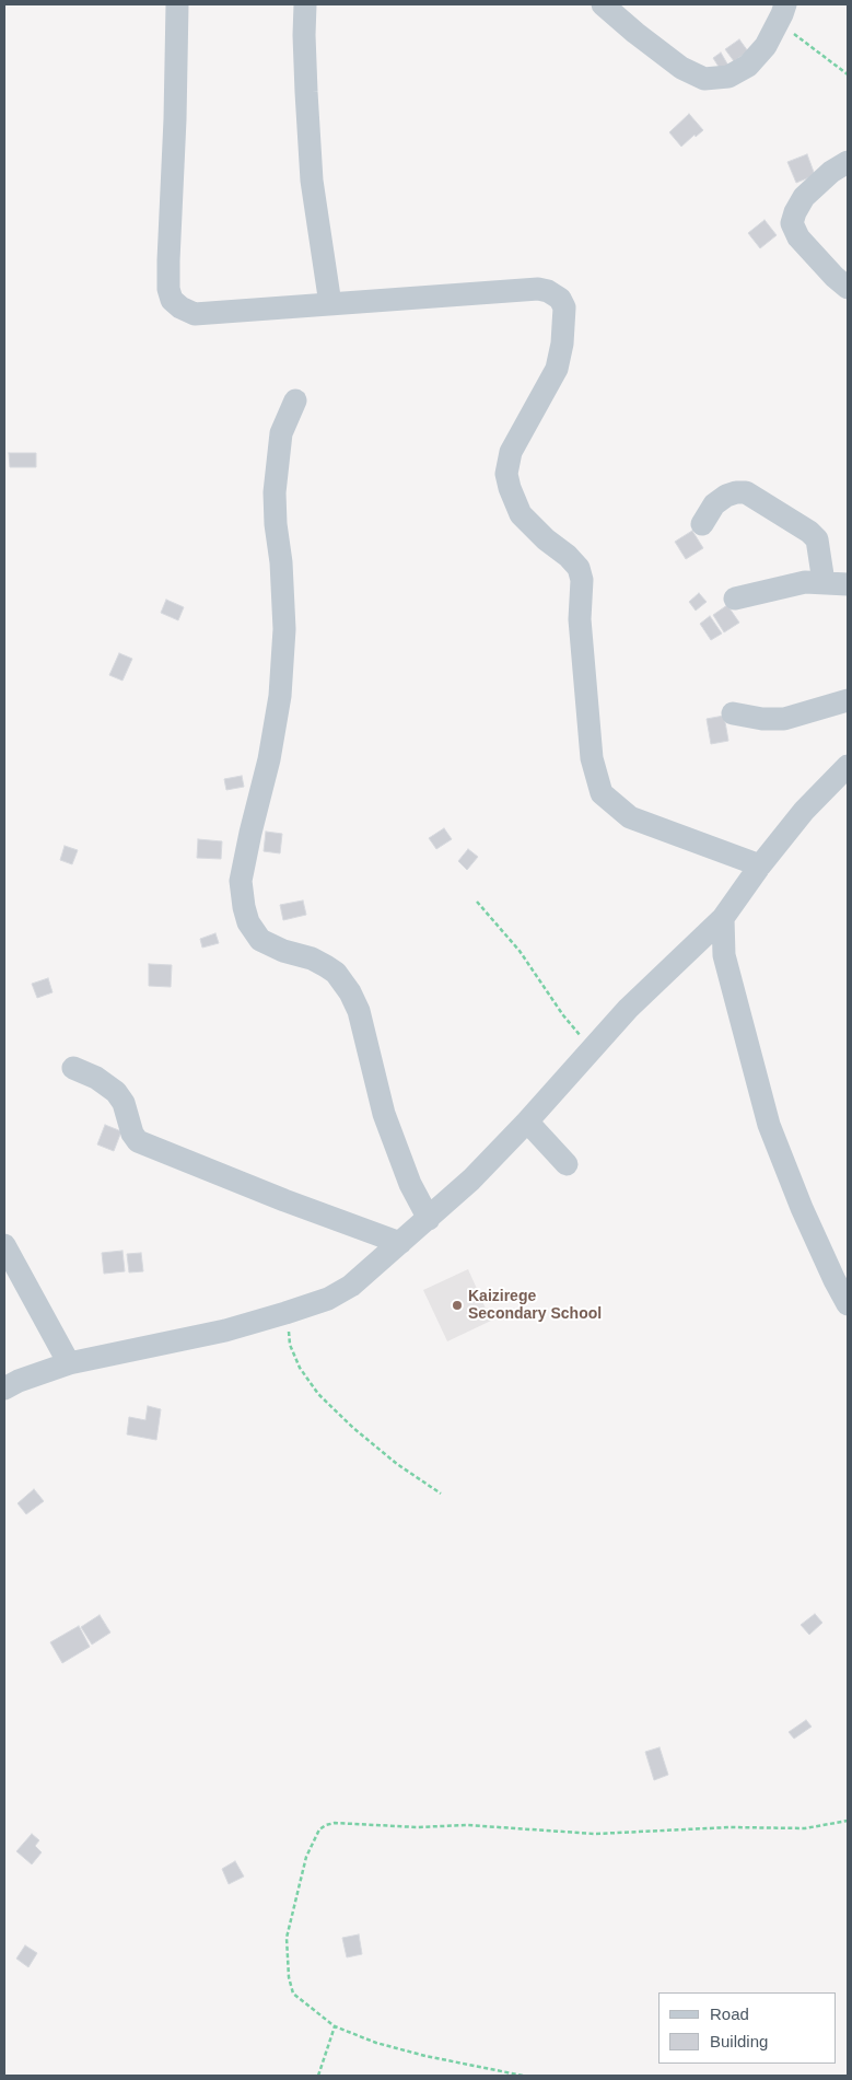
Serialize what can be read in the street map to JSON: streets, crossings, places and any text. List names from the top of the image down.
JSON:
{
  "places": ["Kaizirege Secondary School"],
  "legend": ["Road", "Building"]
}
